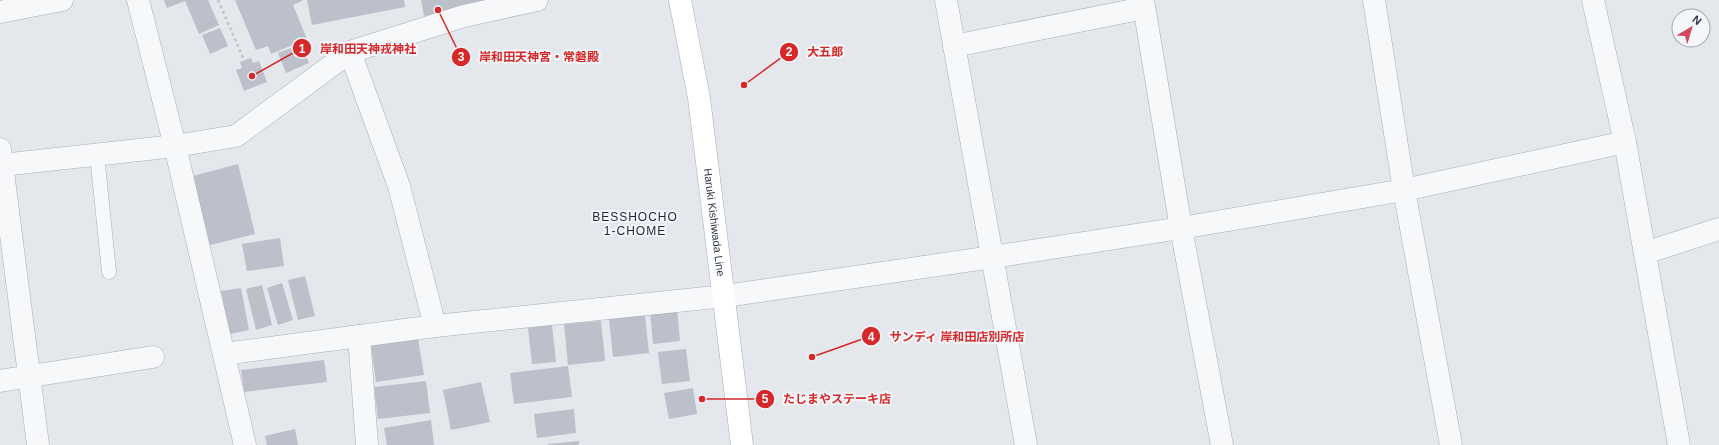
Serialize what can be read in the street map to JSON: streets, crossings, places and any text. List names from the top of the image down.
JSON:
{
  "streets": {
    "main road": ["Haruki Kishiwada Line"]
  },
  "districts": ["BESSHOCHO 1-CHOME"],
  "places": [
    "岸和田天神宮・常磐殿",
    "岸和田天神戎神社",
    "大五郎",
    "サンディ 岸和田店別所店",
    "たじまやステーキ店"
  ],
  "north": "top right"
}
